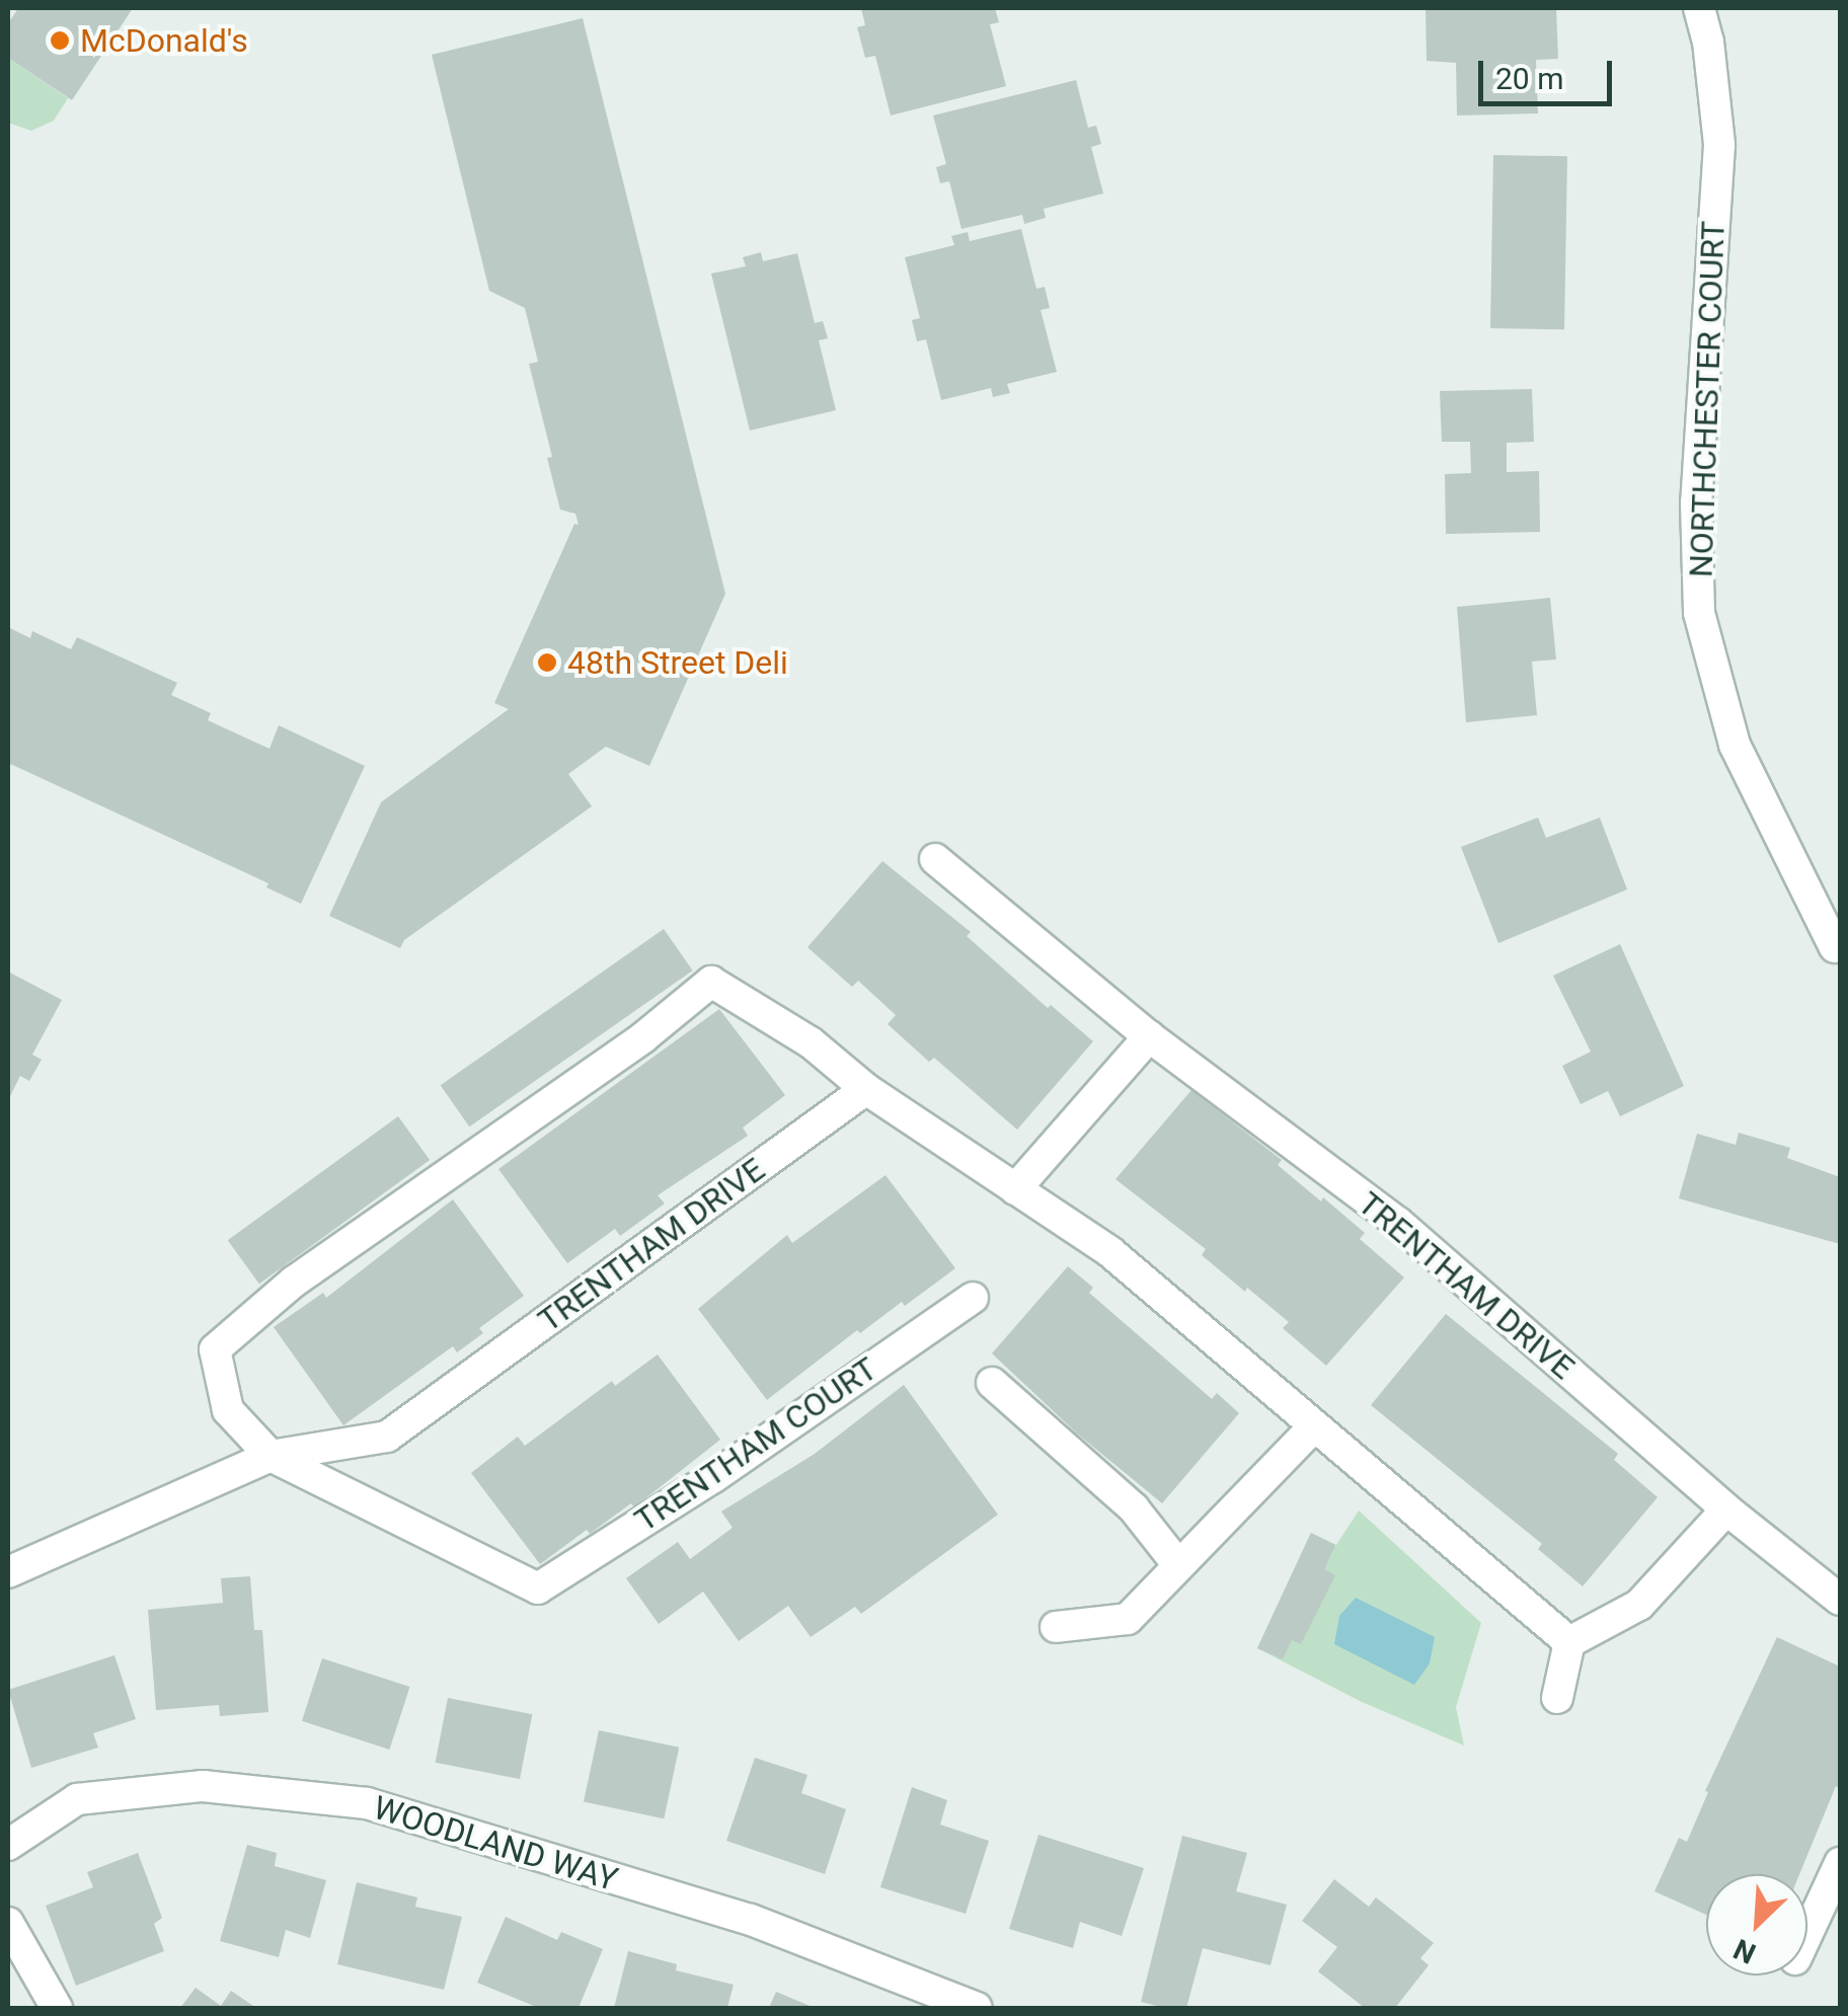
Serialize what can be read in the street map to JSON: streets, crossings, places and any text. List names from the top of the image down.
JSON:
{
  "streets": {
    "street": [
      "NORTHCHESTER COURT",
      "TRENTHAM DRIVE",
      "TRENTHAM COURT",
      "WOODLAND WAY"
    ]
  },
  "crossings": [
    ["TRENTHAM DRIVE", "TRENTHAM COURT"]
  ],
  "places": ["McDonald's", "48th Street Deli"],
  "scale_bar": "20 m",
  "north": "bottom left"
}
